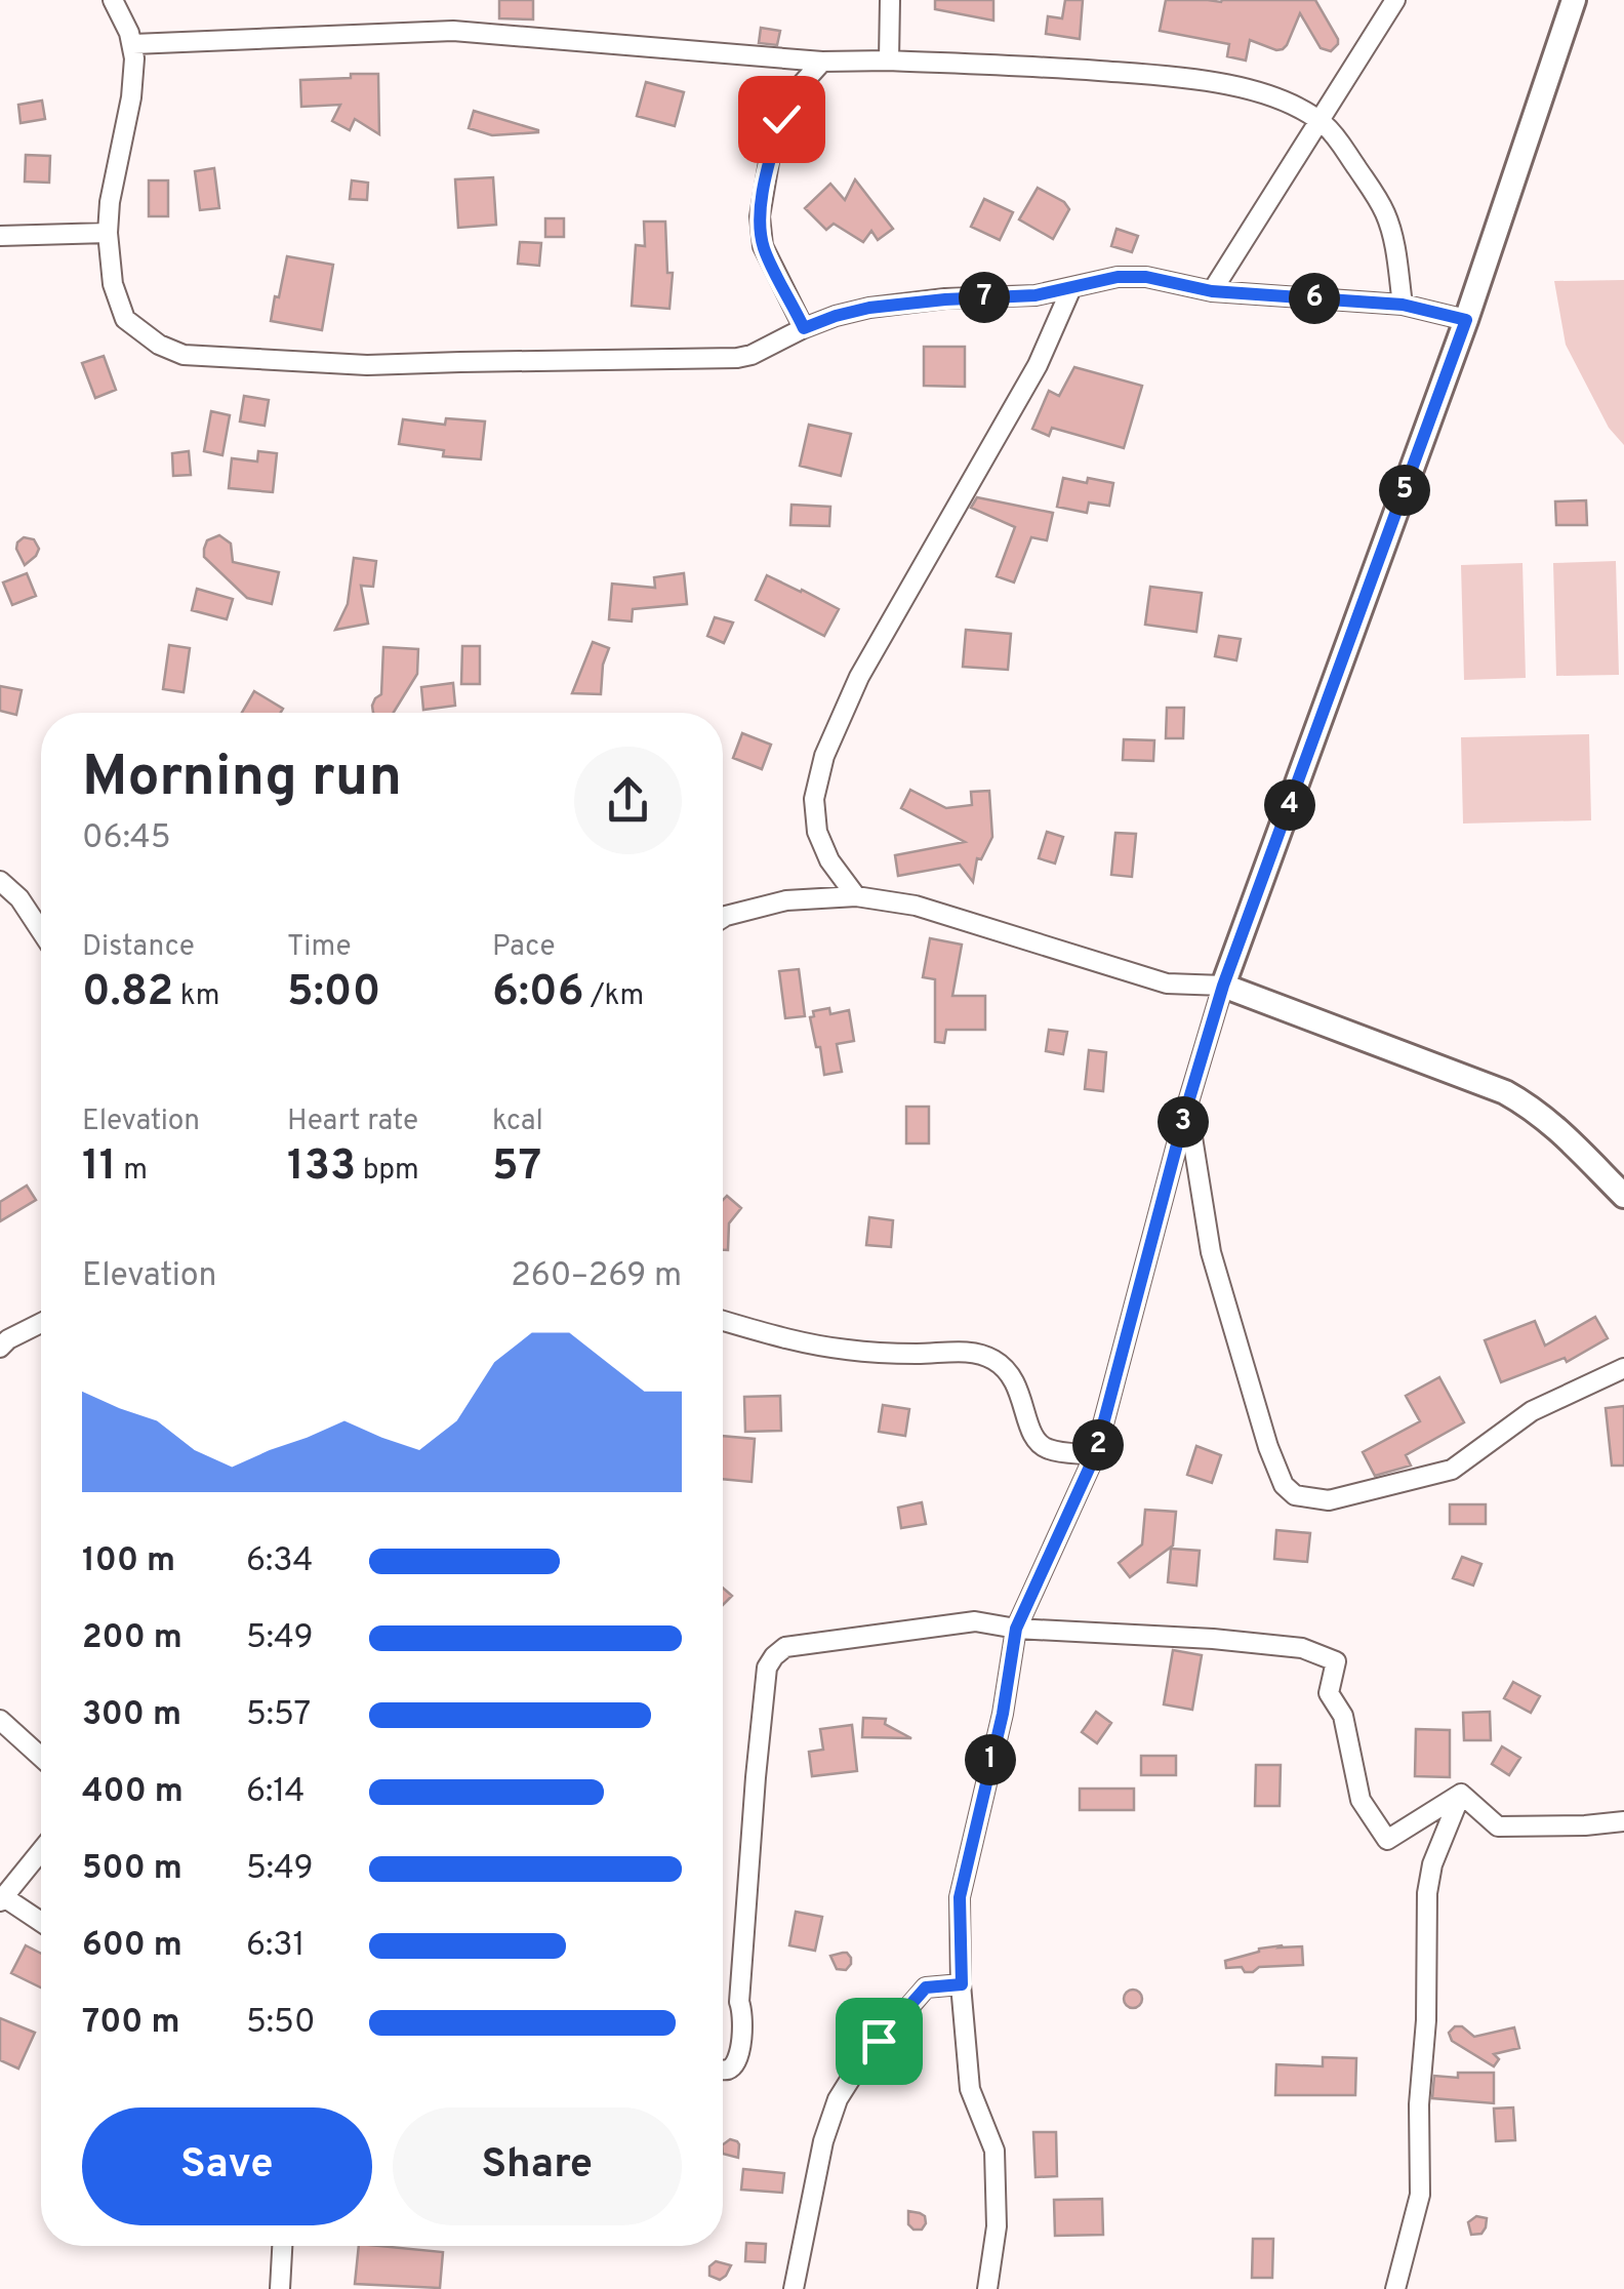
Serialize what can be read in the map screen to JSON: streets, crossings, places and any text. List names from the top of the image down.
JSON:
{
  "page": {
    "pins": [
      "7",
      "6",
      "5",
      "4",
      "3",
      "2",
      "1"
    ],
    "heading": ["Morning run", "06:45"],
    "stats": [
      ["Distance", "0.82 km"],
      ["Time", "5:00"],
      ["Pace", "6:06 /km"],
      ["Elevation", "11 m"],
      ["Heart rate", "133 bpm"],
      ["kcal", "57"]
    ],
    "chart": ["Elevation", "260–269 m"],
    "list": [
      {
        "name": "100 m",
        "note": "6:34"
      },
      {
        "name": "200 m",
        "note": "5:49"
      },
      {
        "name": "300 m",
        "note": "5:57"
      },
      {
        "name": "400 m",
        "note": "6:14"
      },
      {
        "name": "500 m",
        "note": "5:49"
      },
      {
        "name": "600 m",
        "note": "6:31"
      },
      {
        "name": "700 m",
        "note": "5:50"
      }
    ],
    "buttons": ["Save", "Share"]
  }
}
